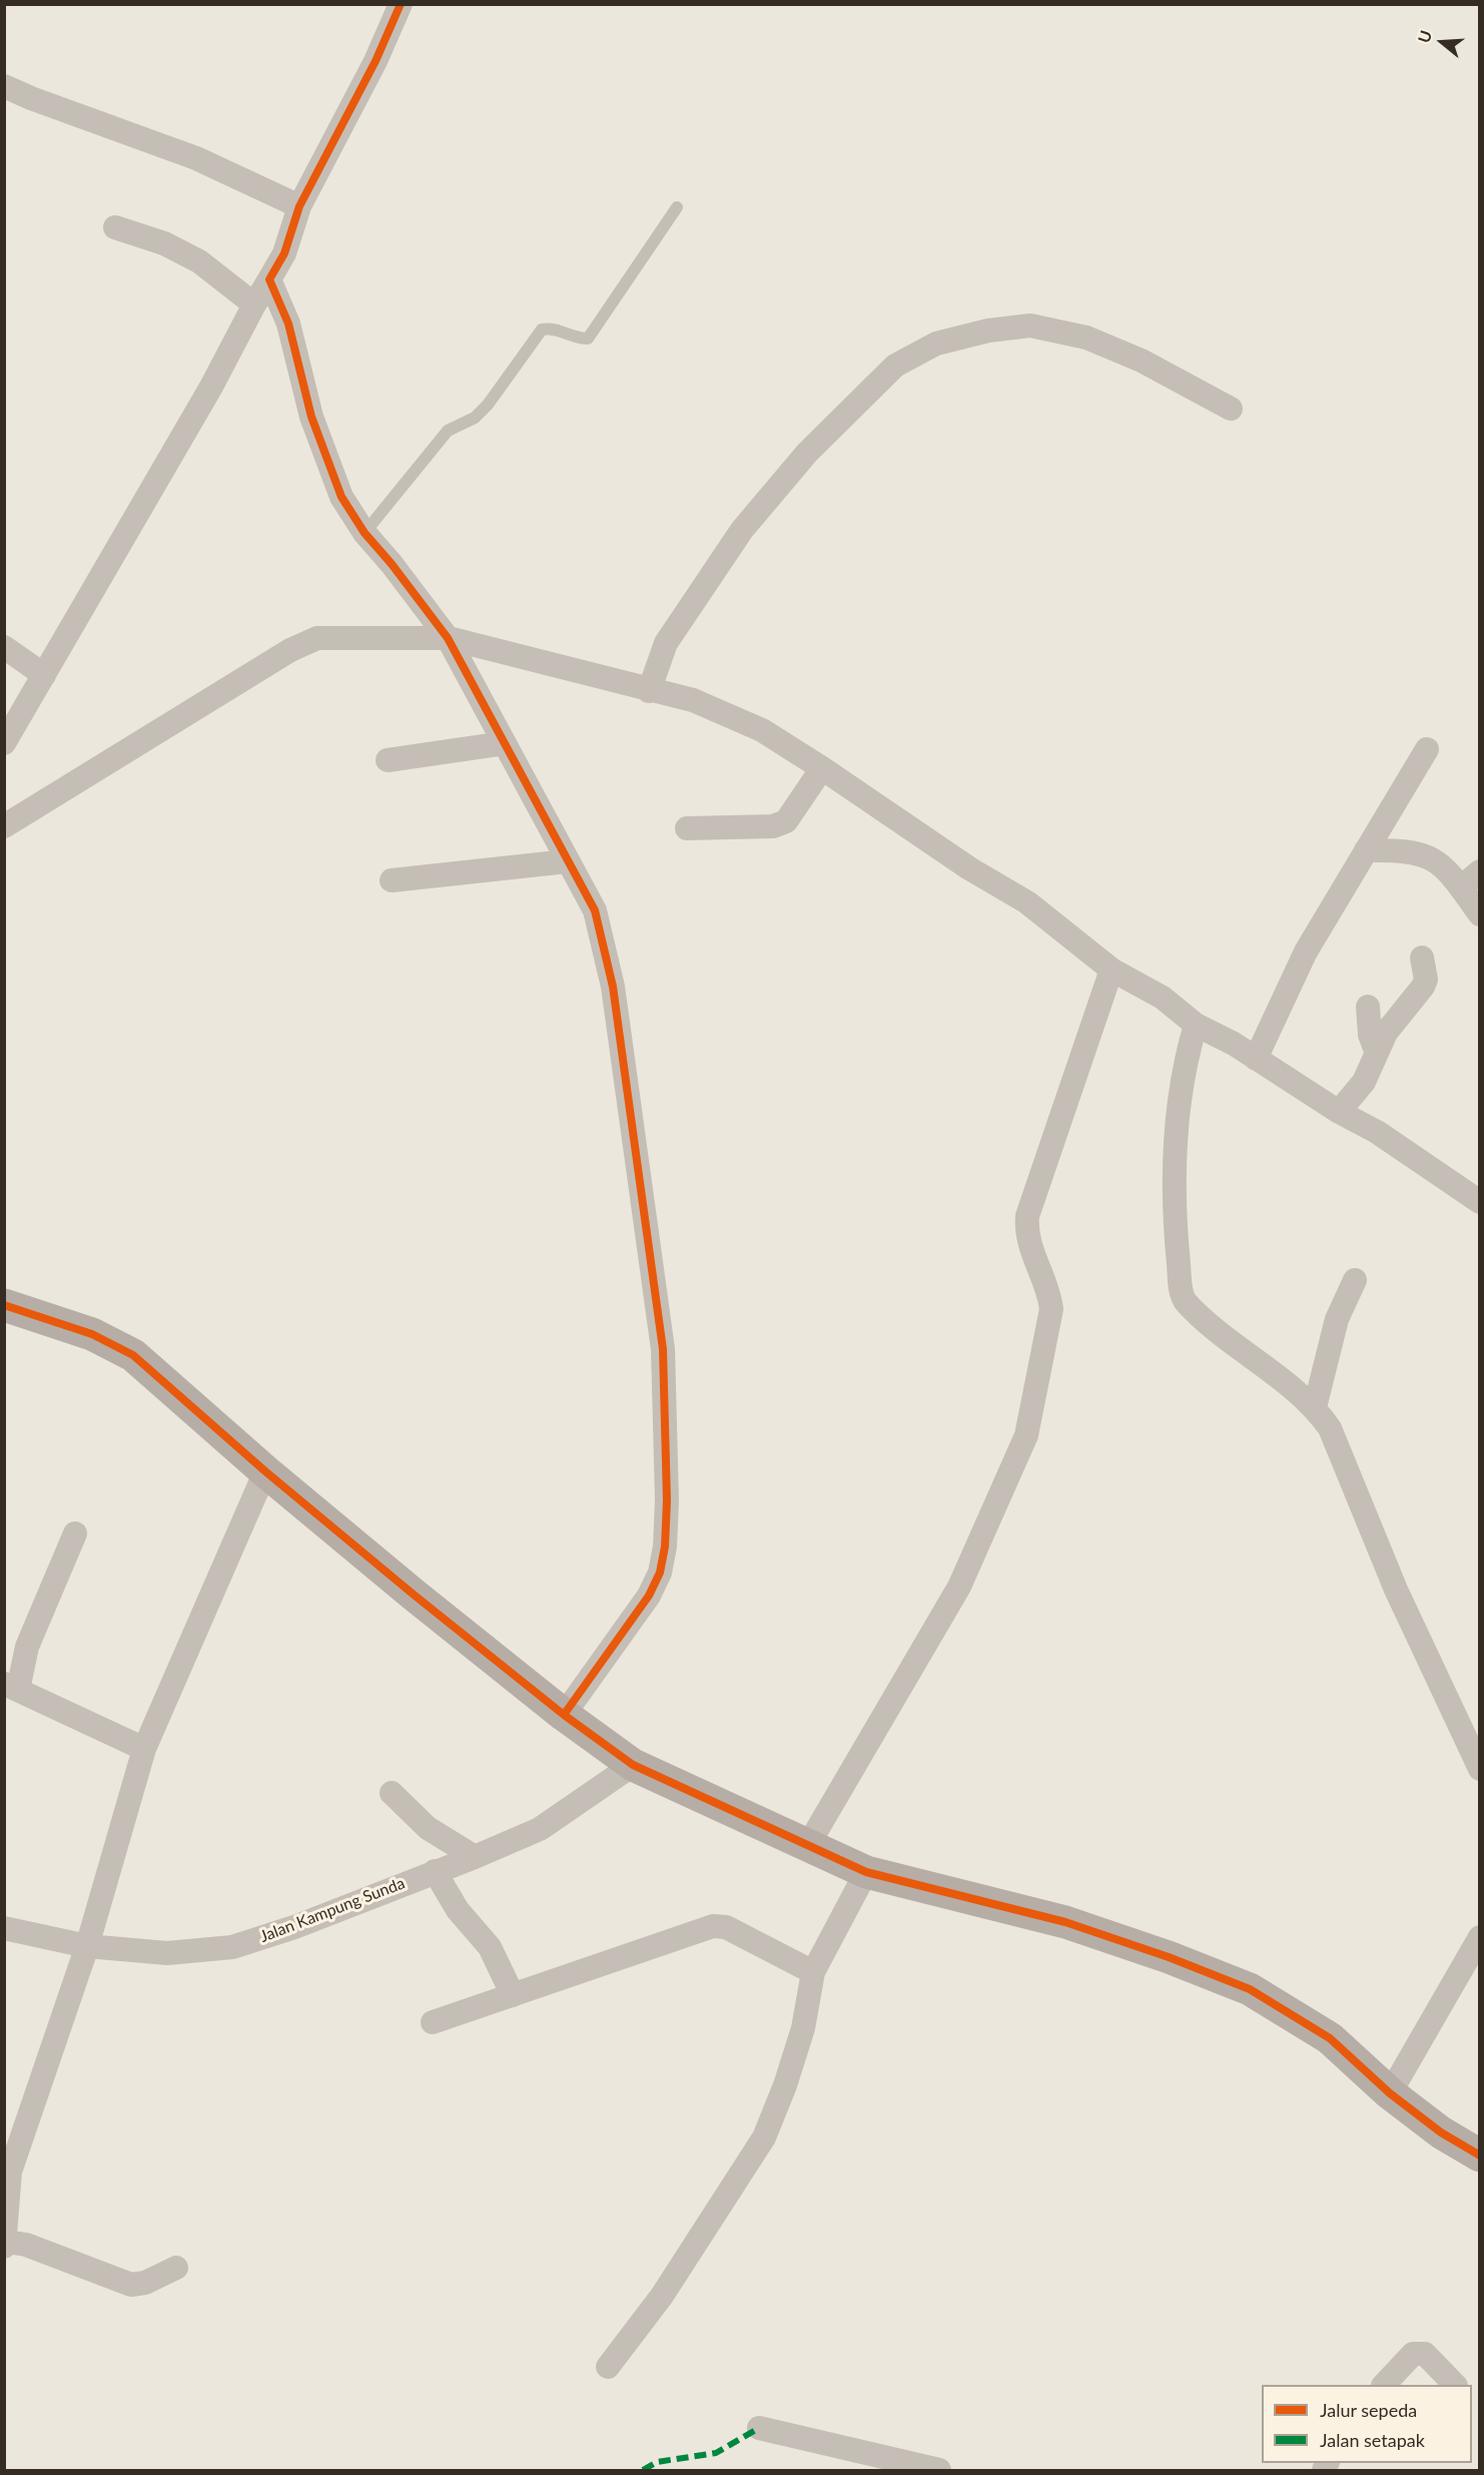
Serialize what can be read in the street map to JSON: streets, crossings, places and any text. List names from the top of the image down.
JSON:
{
  "streets": {
    "street": ["Jalan Kampung Sunda"]
  },
  "legend": ["Jalur sepeda", "Jalan setapak"],
  "north": "left"
}
